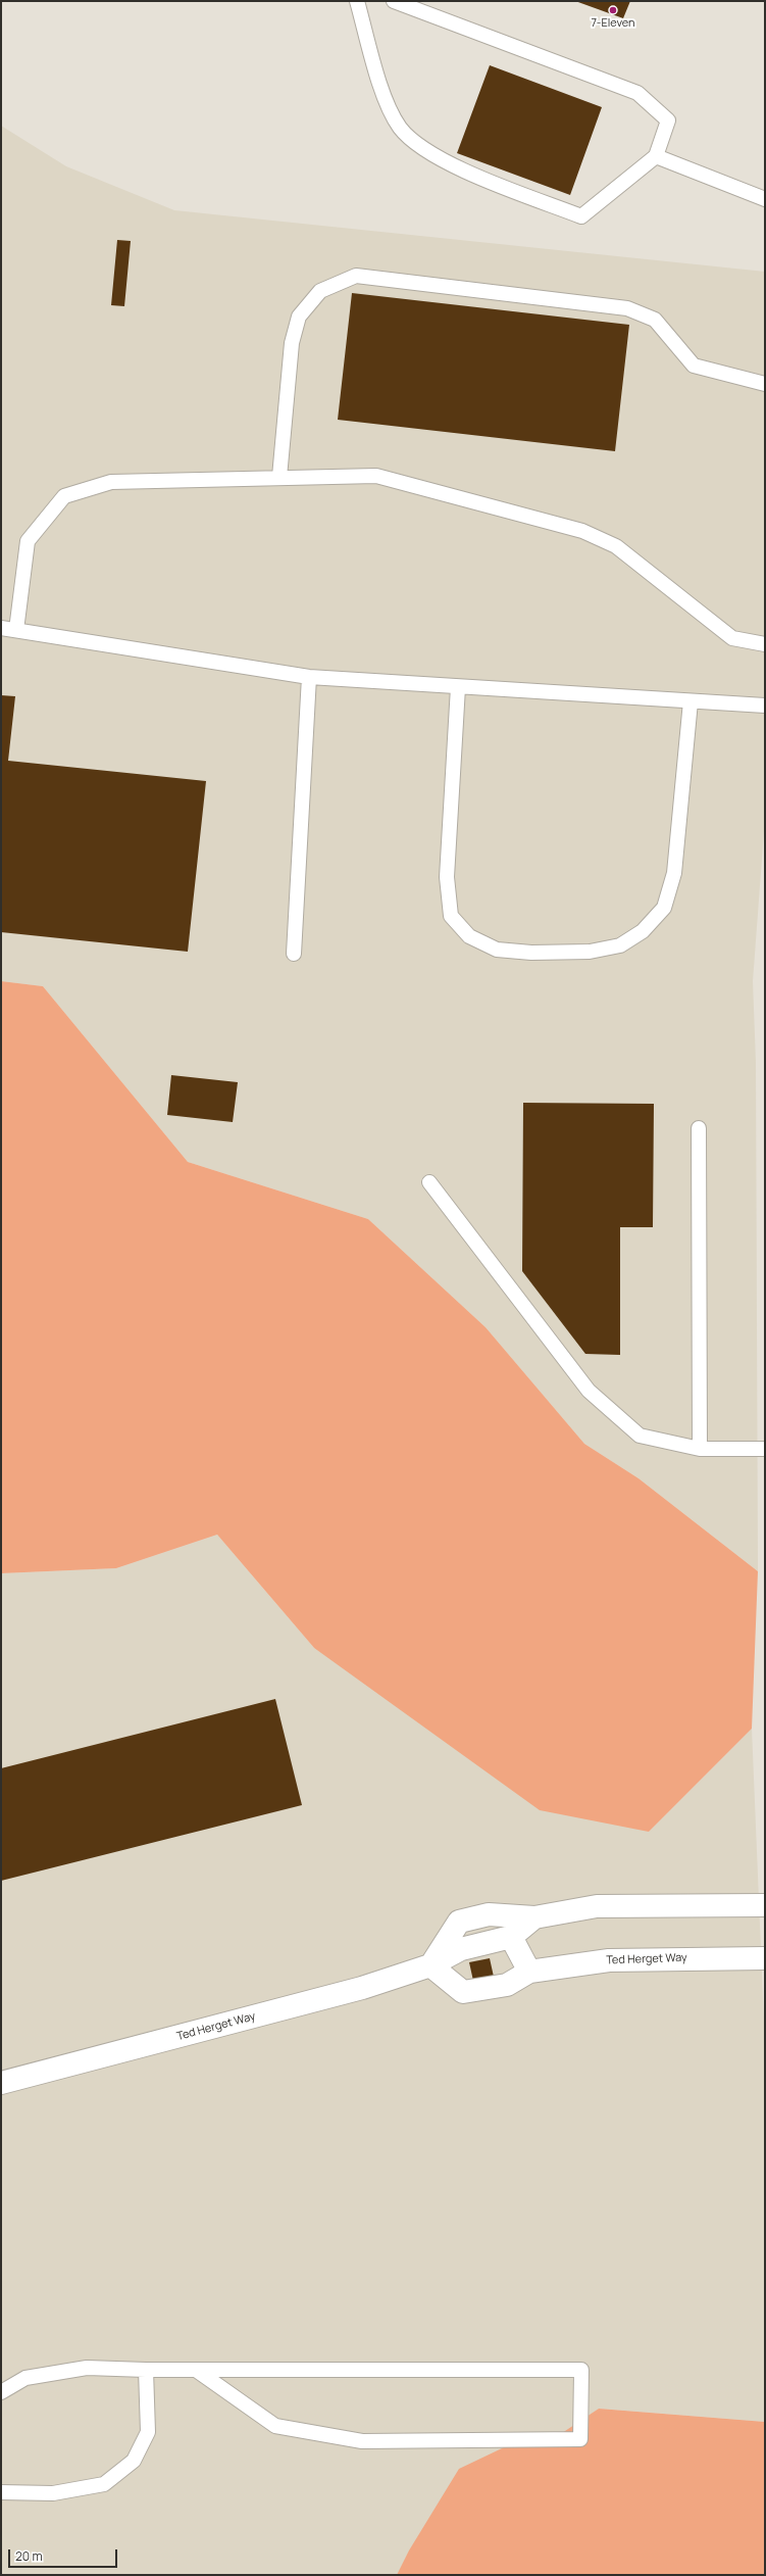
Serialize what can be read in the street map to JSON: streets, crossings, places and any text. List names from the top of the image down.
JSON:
{
  "streets": {
    "street": ["Ted Herget Way"]
  },
  "places": ["7-Eleven"],
  "scale_bar": "20 m"
}
